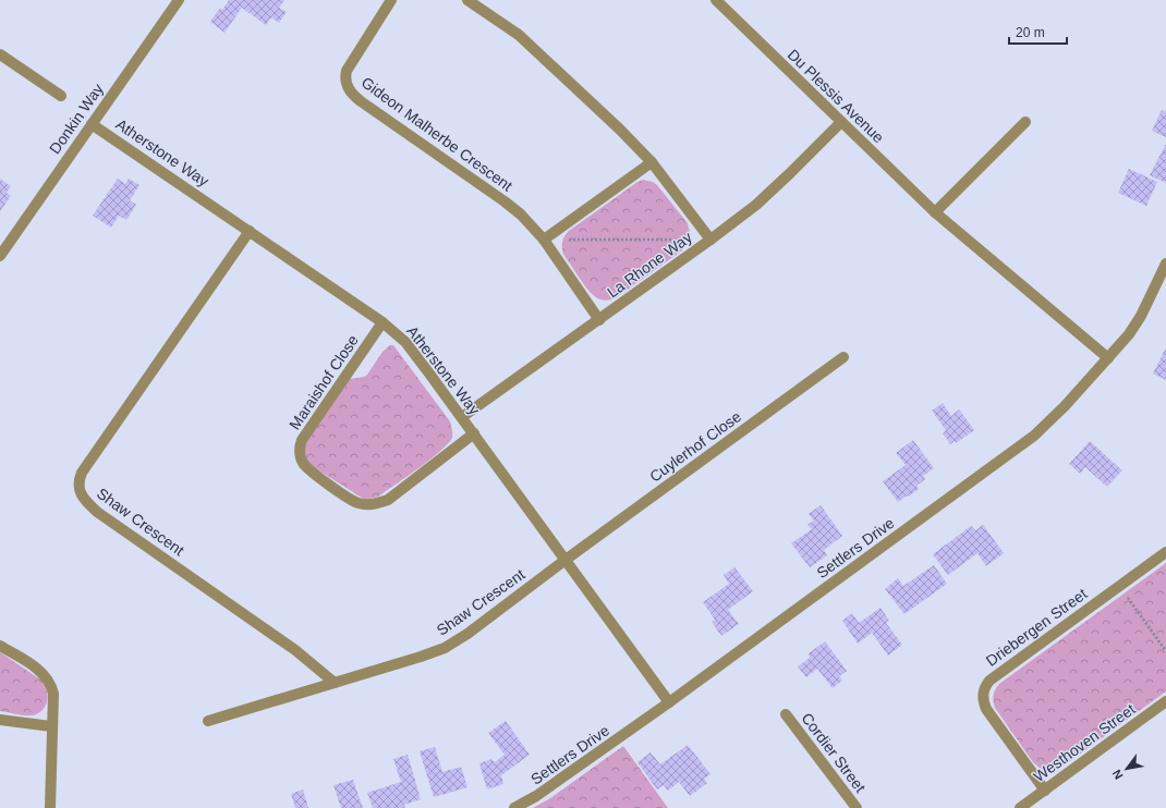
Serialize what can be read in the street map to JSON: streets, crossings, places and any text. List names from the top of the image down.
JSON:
{
  "streets": {
    "street": [
      "Du Plessis Avenue",
      "Donkin Way",
      "Gideon Malherbe Crescent",
      "Atherstone Way",
      "La Rhone Way",
      "Maraishof Close",
      "Cuylerhof Close",
      "Shaw Crescent",
      "Settlers Drive",
      "Driebergen Street",
      "Westhoven Street",
      "Cordier Street"
    ]
  },
  "crossings": [
    ["Du Plessis Avenue", "La Rhone Way"],
    ["Du Plessis Avenue", "Settlers Drive"],
    ["Donkin Way", "Atherstone Way"],
    ["Gideon Malherbe Crescent", "La Rhone Way"],
    ["Atherstone Way", "La Rhone Way"],
    ["Atherstone Way", "Maraishof Close"],
    ["Atherstone Way", "Cuylerhof Close"],
    ["Atherstone Way", "Shaw Crescent"],
    ["Atherstone Way", "Settlers Drive"],
    ["Cuylerhof Close", "Shaw Crescent"],
    ["Driebergen Street", "Westhoven Street"]
  ],
  "scale_bar": "20 m",
  "north": "bottom left"
}
